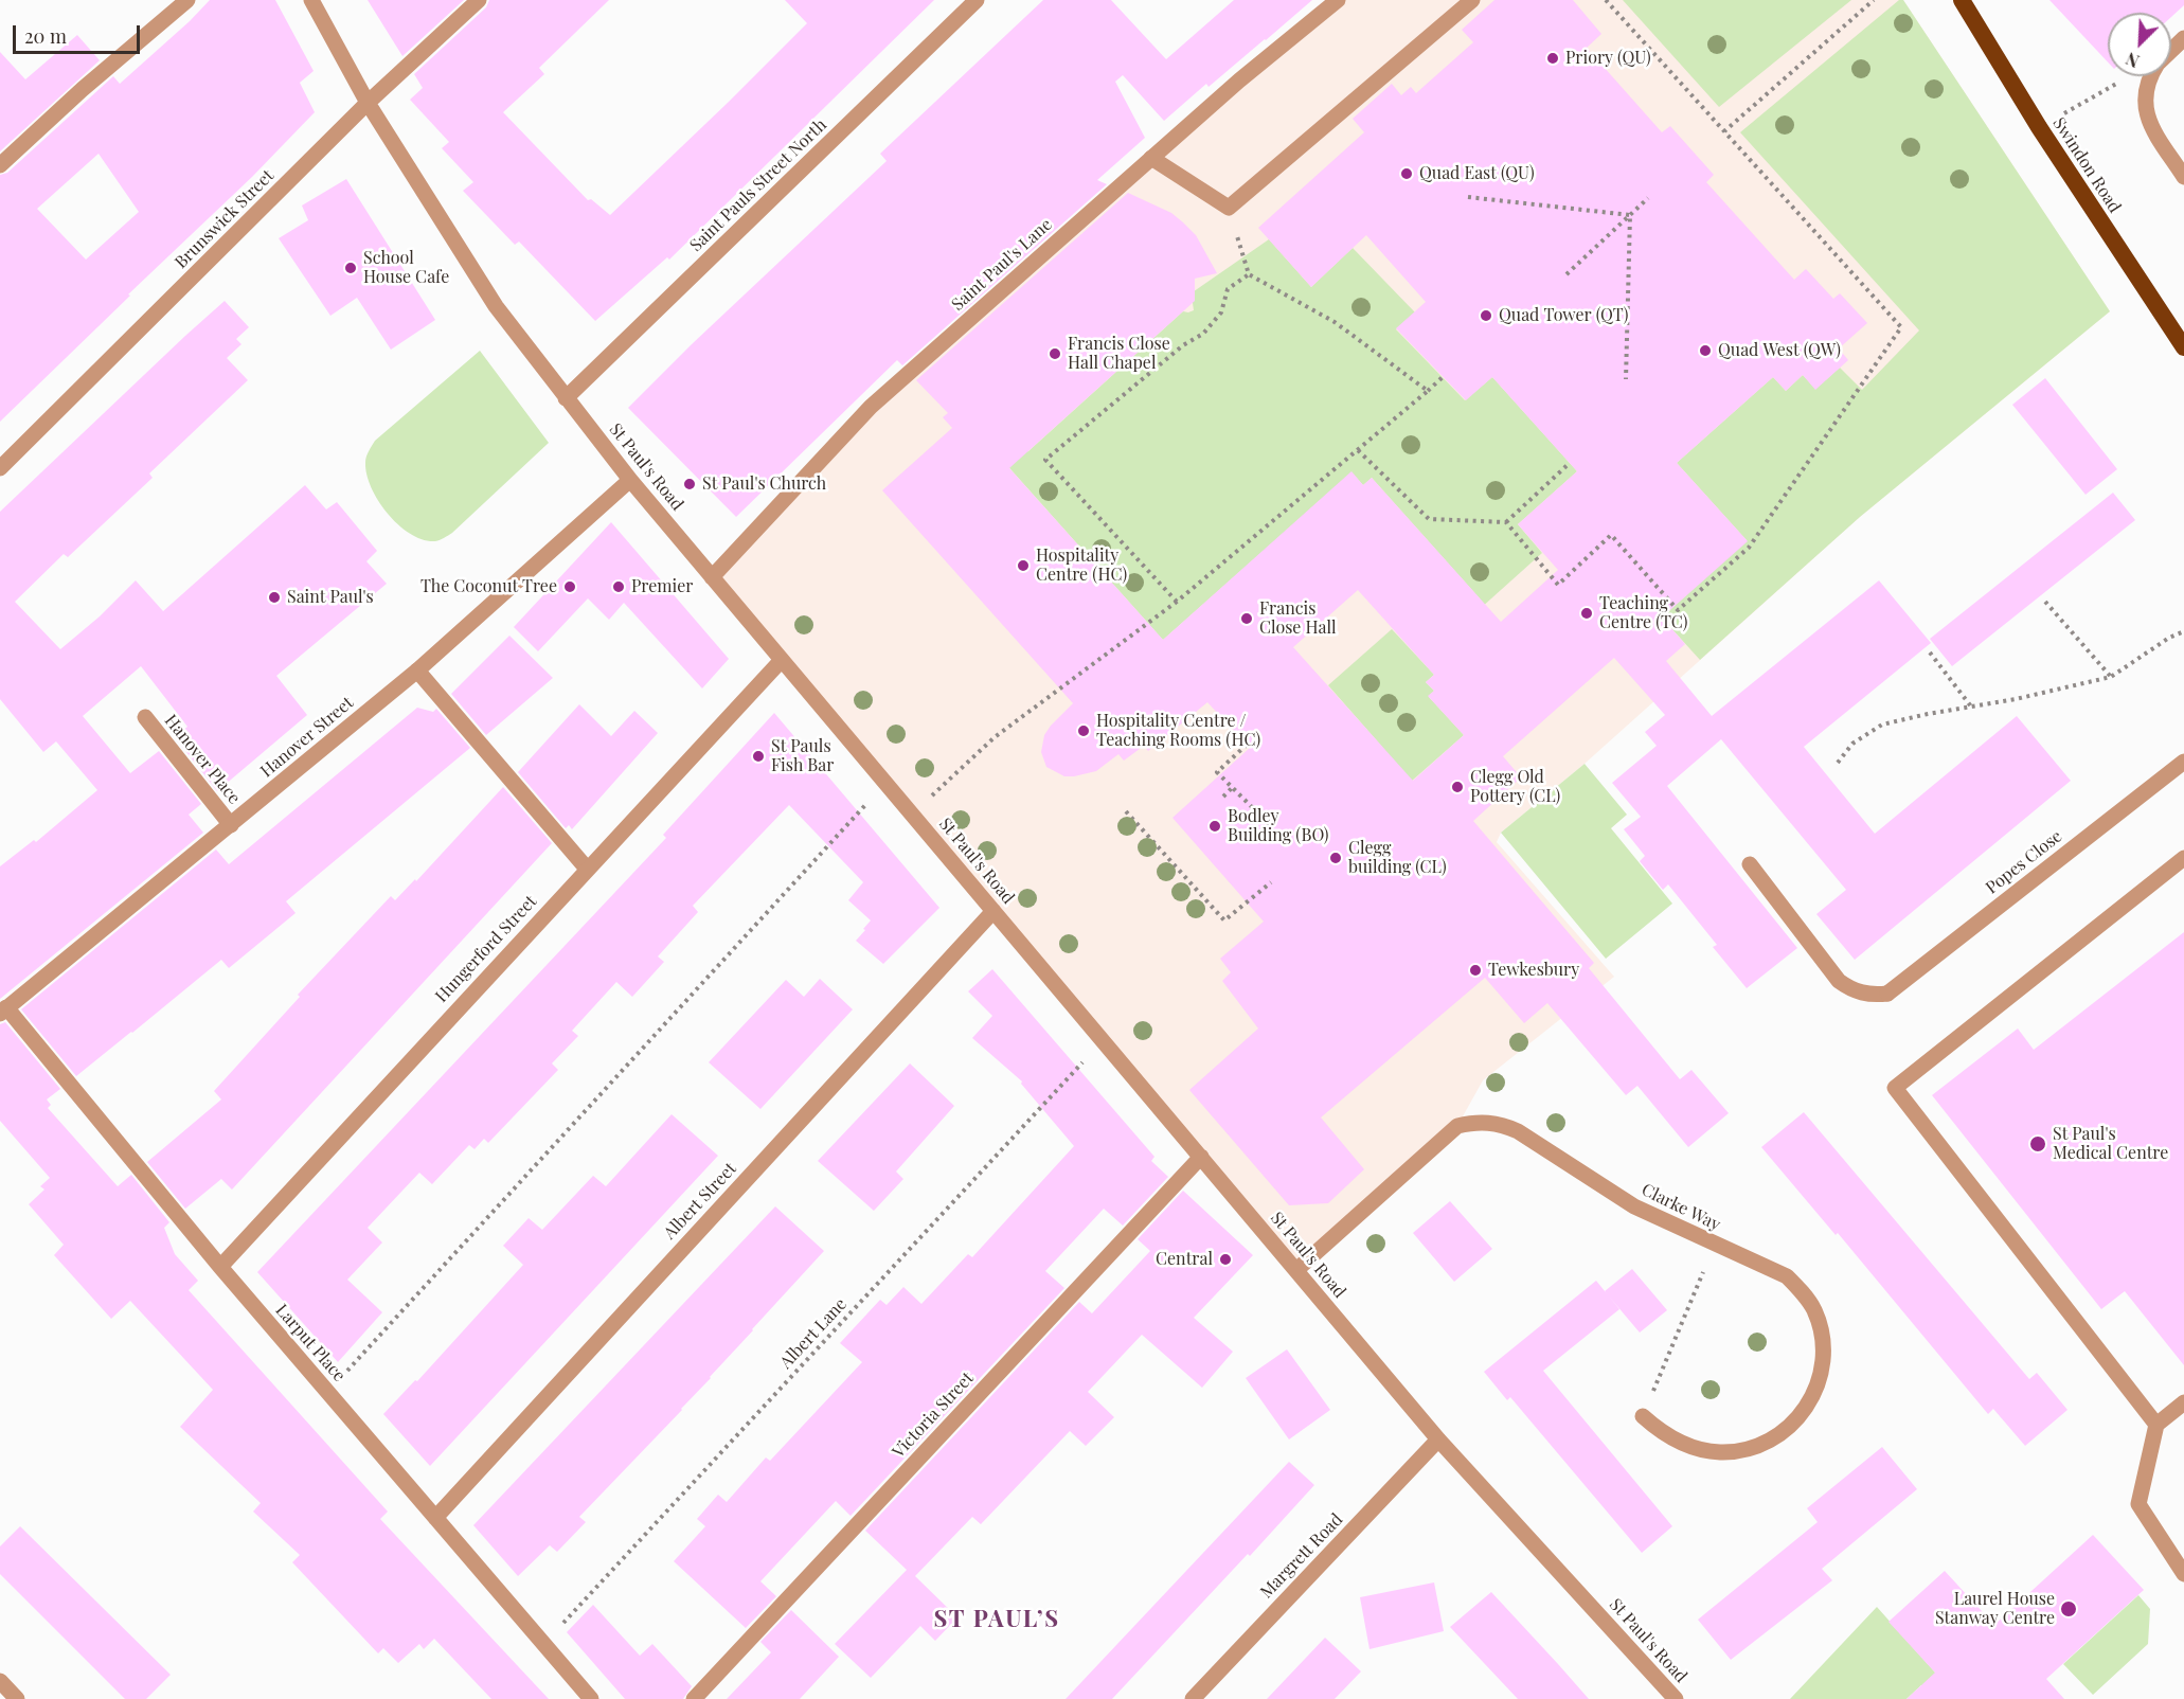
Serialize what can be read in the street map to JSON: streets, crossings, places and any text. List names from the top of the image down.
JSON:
{
  "streets": {
    "highway": ["Swindon Road"],
    "street": [
      "Saint Pauls Street North",
      "Brunswick Street",
      "Saint Paul's Lane",
      "St Paul's Road",
      "Hanover Street",
      "Hanover Place",
      "Popes Close",
      "Hungerford Street",
      "Albert Street",
      "Clarke Way",
      "Larput Place",
      "Victoria Street",
      "Margrett Road"
    ],
    "path": ["Albert Lane"]
  },
  "crossings": [
    ["Saint Pauls Street North", "St Paul's Road"],
    ["Brunswick Street", "St Paul's Road"],
    ["Saint Paul's Lane", "St Paul's Road"],
    ["St Paul's Road", "Hanover Street"],
    ["St Paul's Road", "Hungerford Street"],
    ["St Paul's Road", "Albert Street"],
    ["St Paul's Road", "Clarke Way"],
    ["St Paul's Road", "Albert Lane"],
    ["St Paul's Road", "Victoria Street"],
    ["St Paul's Road", "Margrett Road"],
    ["Hanover Street", "Hanover Place"],
    ["Hanover Street", "Larput Place"],
    ["Hungerford Street", "Larput Place"],
    ["Albert Street", "Larput Place"],
    ["Albert Lane", "Larput Place"]
  ],
  "districts": ["ST PAUL’S"],
  "places": [
    "Priory (QU)",
    "Quad East (QU)",
    "School House Cafe",
    "Quad Tower (QT)",
    "Quad West (QW)",
    "Francis Close Hall Chapel",
    "St Paul's Church",
    "Hospitality Centre (HC)",
    "The Coconut Tree",
    "Premier",
    "Saint Paul's",
    "Teaching Centre (TC)",
    "Francis Close Hall",
    "Hospitality Centre / Teaching Rooms (HC)",
    "St Pauls Fish Bar",
    "Clegg Old Pottery (CL)",
    "Bodley Building (BO)",
    "Clegg building (CL)",
    "Tewkesbury",
    "St Paul's Medical Centre",
    "Central",
    "Laurel House Stanway Centre"
  ],
  "scale_bar": "20 m",
  "north": "bottom left"
}
